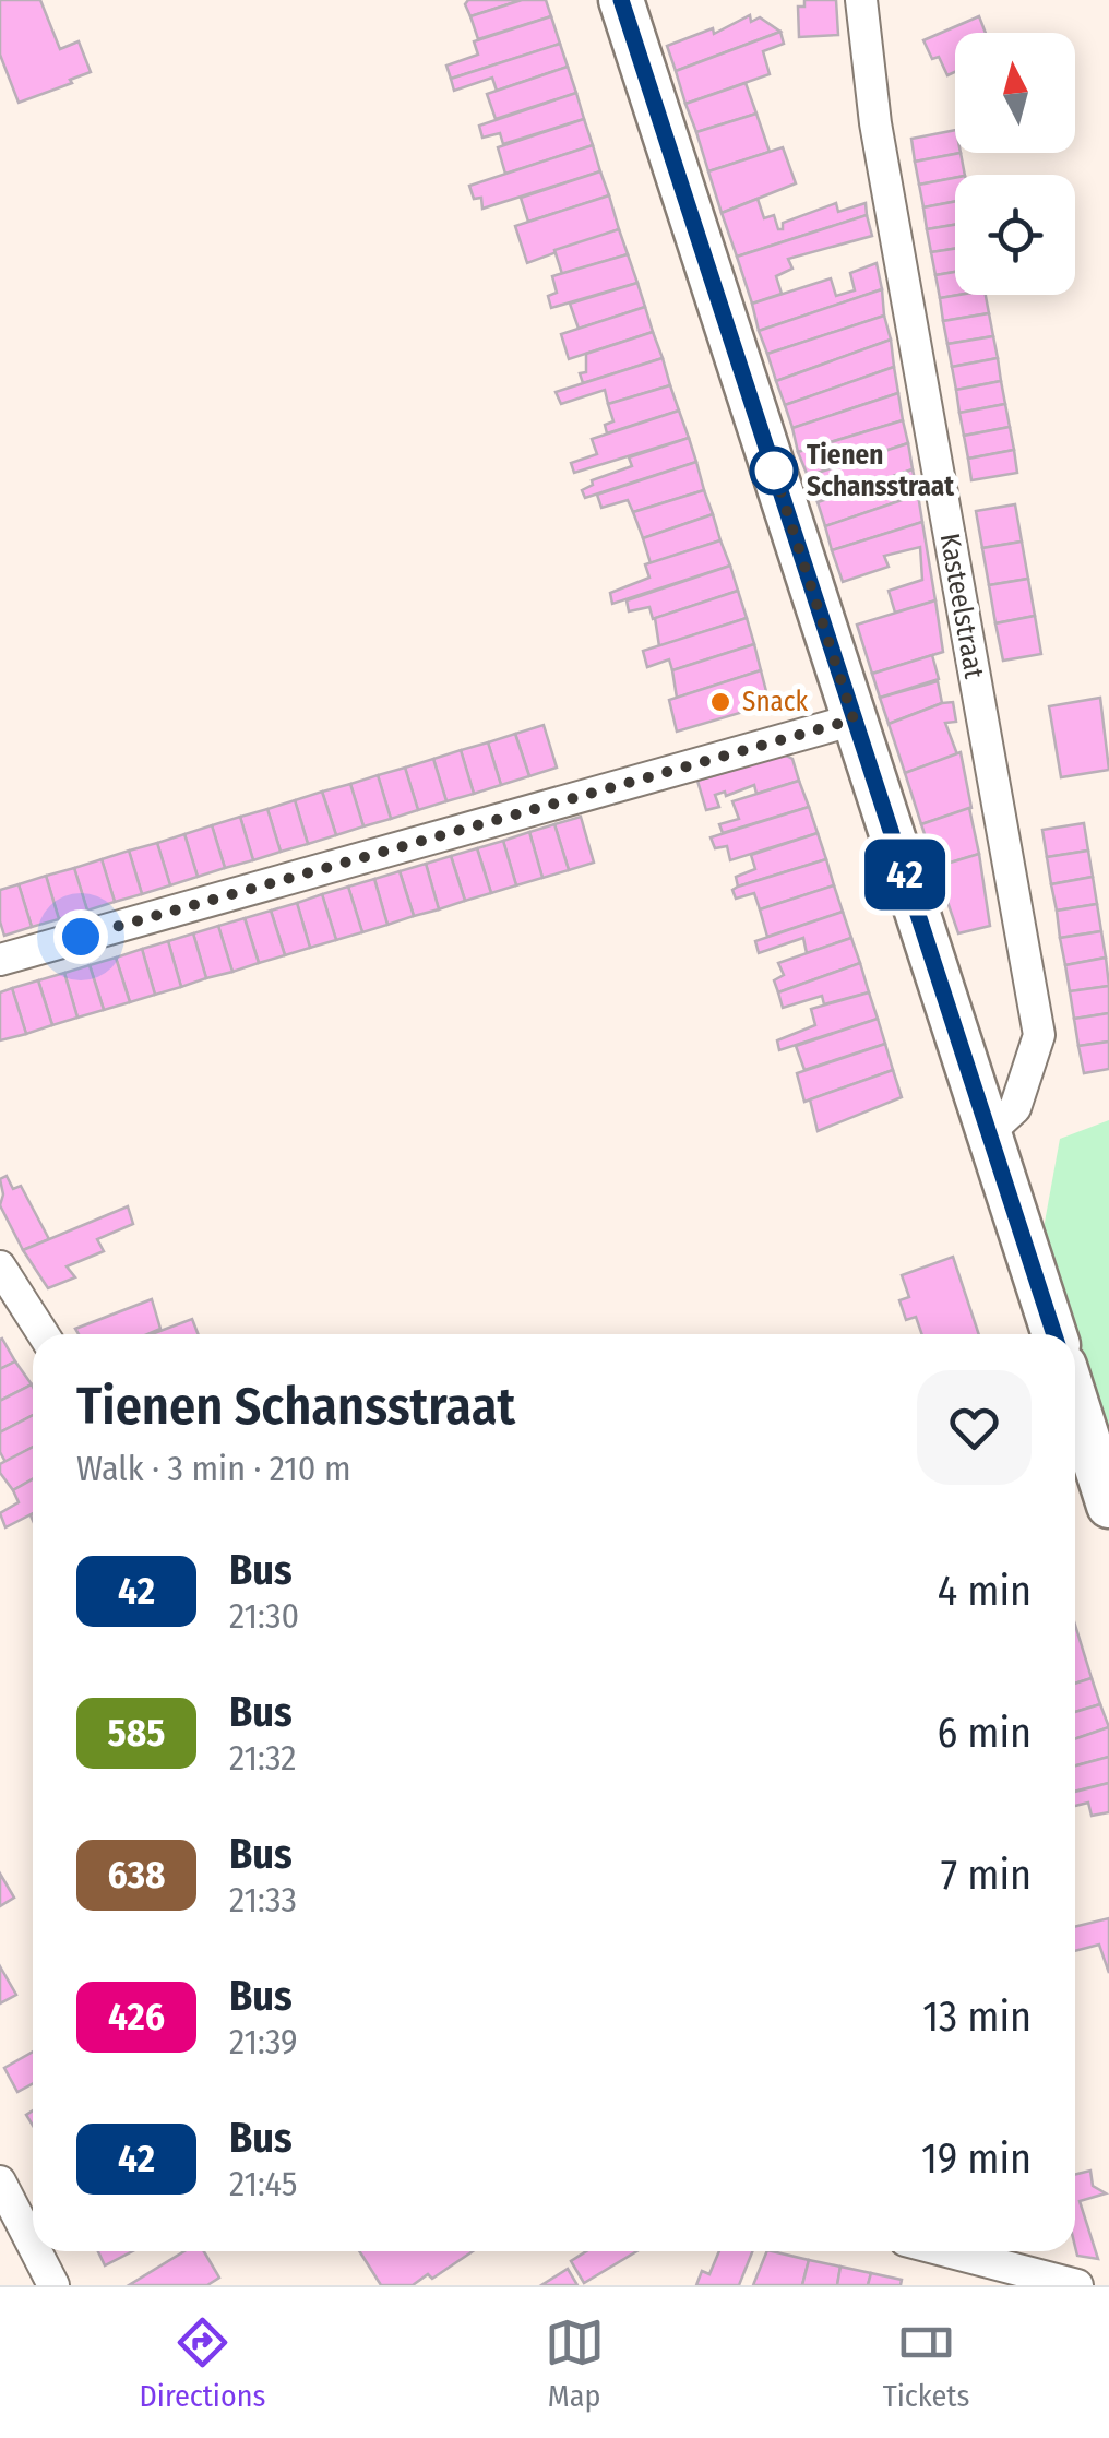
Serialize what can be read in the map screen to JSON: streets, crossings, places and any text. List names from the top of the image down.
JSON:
{
  "streets": {
    "street": ["Kasteelstraat"]
  },
  "places": ["Tienen Schansstraat", "Snack"],
  "lines": ["bus line 42"],
  "north": "top",
  "page": {
    "on_map": "42",
    "heading": ["Tienen Schansstraat", "Walk · 3 min · 210 m"],
    "list": [
      {
        "mark": "42",
        "name": "Bus",
        "note": "21:30",
        "value": "4 min"
      },
      {
        "mark": "585",
        "name": "Bus",
        "note": "21:32",
        "value": "6 min"
      },
      {
        "mark": "638",
        "name": "Bus",
        "note": "21:33",
        "value": "7 min"
      },
      {
        "mark": "426",
        "name": "Bus",
        "note": "21:39",
        "value": "13 min"
      },
      {
        "mark": "42",
        "name": "Bus",
        "note": "21:45",
        "value": "19 min"
      }
    ],
    "tabs": ["Directions", "Map", "Tickets"]
  }
}
